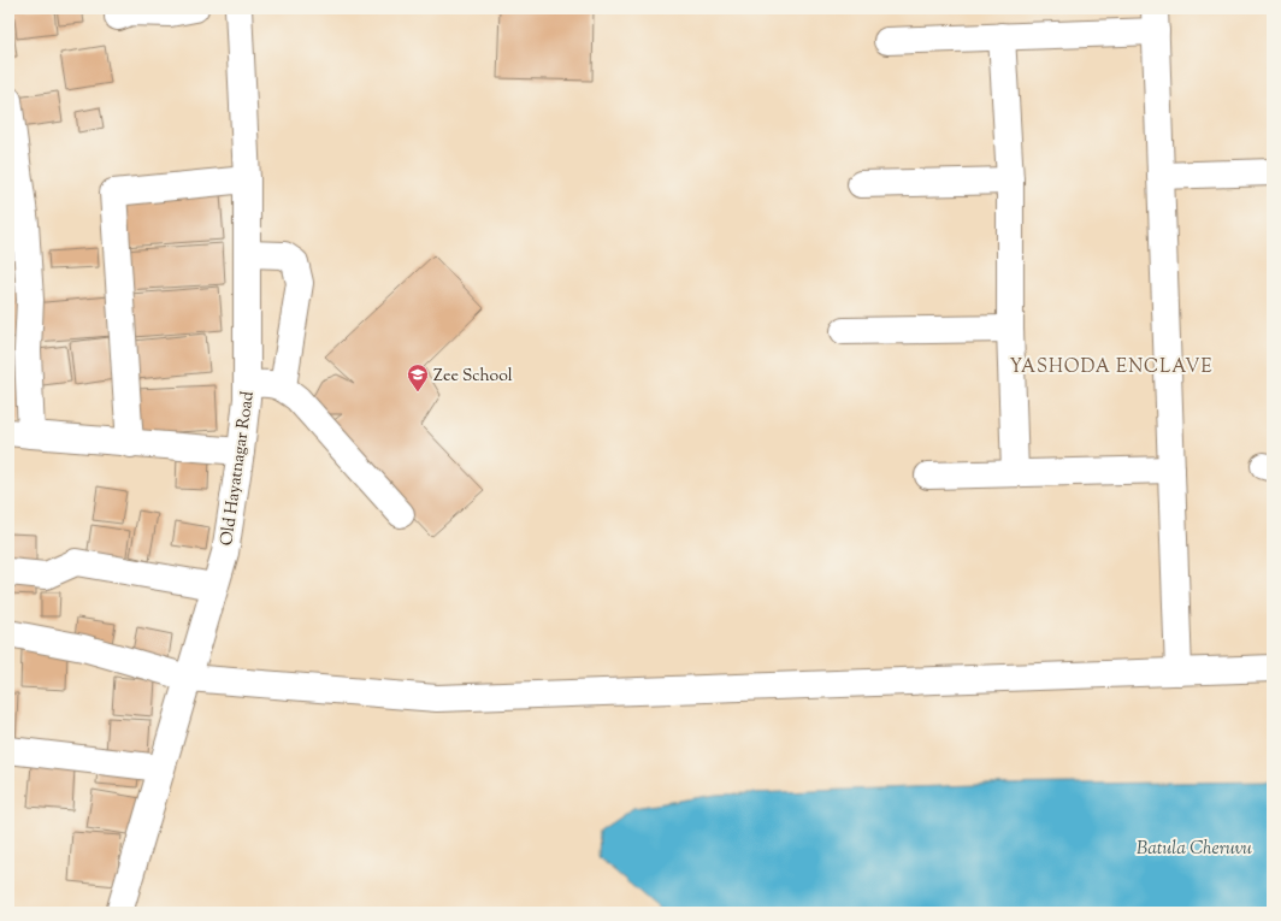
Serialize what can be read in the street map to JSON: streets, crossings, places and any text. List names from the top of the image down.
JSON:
{
  "streets": {
    "street": ["Old Hayatnagar Road"]
  },
  "districts": ["YASHODA ENCLAVE"],
  "water": ["Batula Cheruvu"],
  "places": {
    "school or university": ["Zee School"]
  }
}
